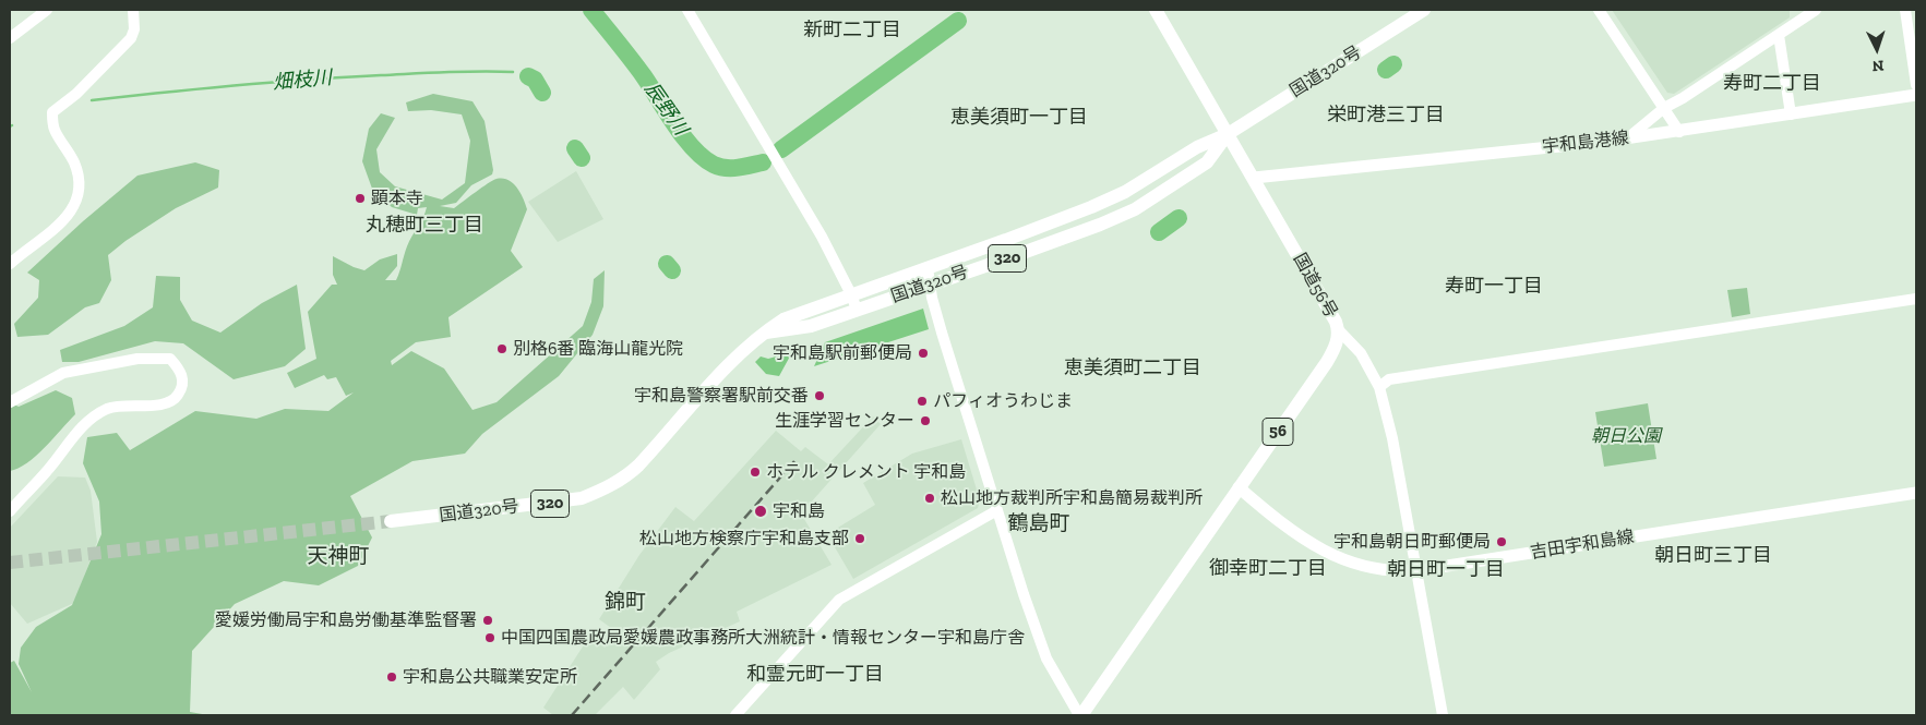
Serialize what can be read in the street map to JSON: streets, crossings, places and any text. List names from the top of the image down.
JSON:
{
  "streets": {
    "highway": [
      "国道320号",
      "320",
      "国道56号",
      "56"
    ],
    "main road": ["宇和島港線", "吉田宇和島線"]
  },
  "crossings": [
    ["国道320号", "国道56号"],
    ["宇和島港線", "国道56号"],
    ["国道56号", "吉田宇和島線"]
  ],
  "districts": [
    "新町二丁目",
    "寿町二丁目",
    "栄町港三丁目",
    "恵美須町一丁目",
    "丸穂町三丁目",
    "寿町一丁目",
    "恵美須町二丁目",
    "鶴島町",
    "朝日町三丁目",
    "天神町",
    "御幸町二丁目",
    "朝日町一丁目",
    "錦町",
    "和霊元町一丁目"
  ],
  "water": ["畑枝川", "辰野川"],
  "parks": ["朝日公園"],
  "places": [
    "顕本寺",
    "別格6番 臨海山龍光院",
    "宇和島駅前郵便局",
    "宇和島警察署駅前交番",
    "パフィオうわじま",
    "生涯学習センター",
    "ホテル クレメント 宇和島",
    "松山地方裁判所宇和島簡易裁判所",
    "宇和島",
    "松山地方検察庁宇和島支部",
    "宇和島朝日町郵便局",
    "愛媛労働局宇和島労働基準監督署",
    "中国四国農政局愛媛農政事務所大洲統計・情報センター宇和島庁舎",
    "宇和島公共職業安定所"
  ],
  "north": "bottom"
}
